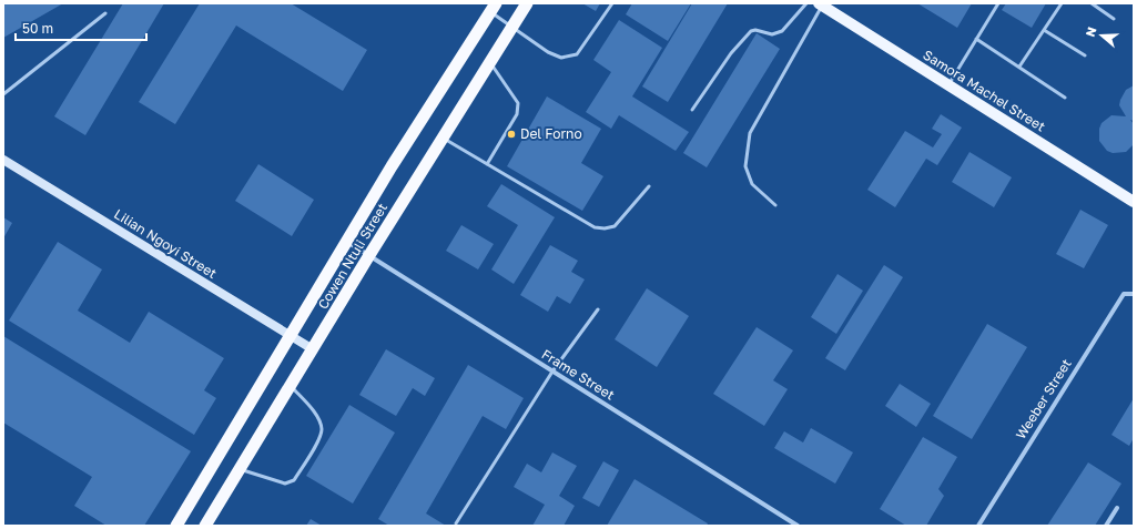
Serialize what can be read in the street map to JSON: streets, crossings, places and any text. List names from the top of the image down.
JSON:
{
  "streets": {
    "highway": ["Cowen Ntuli Street"],
    "main road": ["Samora Machel Street", "Lilian Ngoyi Street"],
    "street": ["Frame Street", "Weeber Street"]
  },
  "crossings": [
    ["Lilian Ngoyi Street", "Cowen Ntuli Street"],
    ["Cowen Ntuli Street", "Frame Street"]
  ],
  "places": ["Del Forno"],
  "scale_bar": "50 m",
  "north": "left"
}
